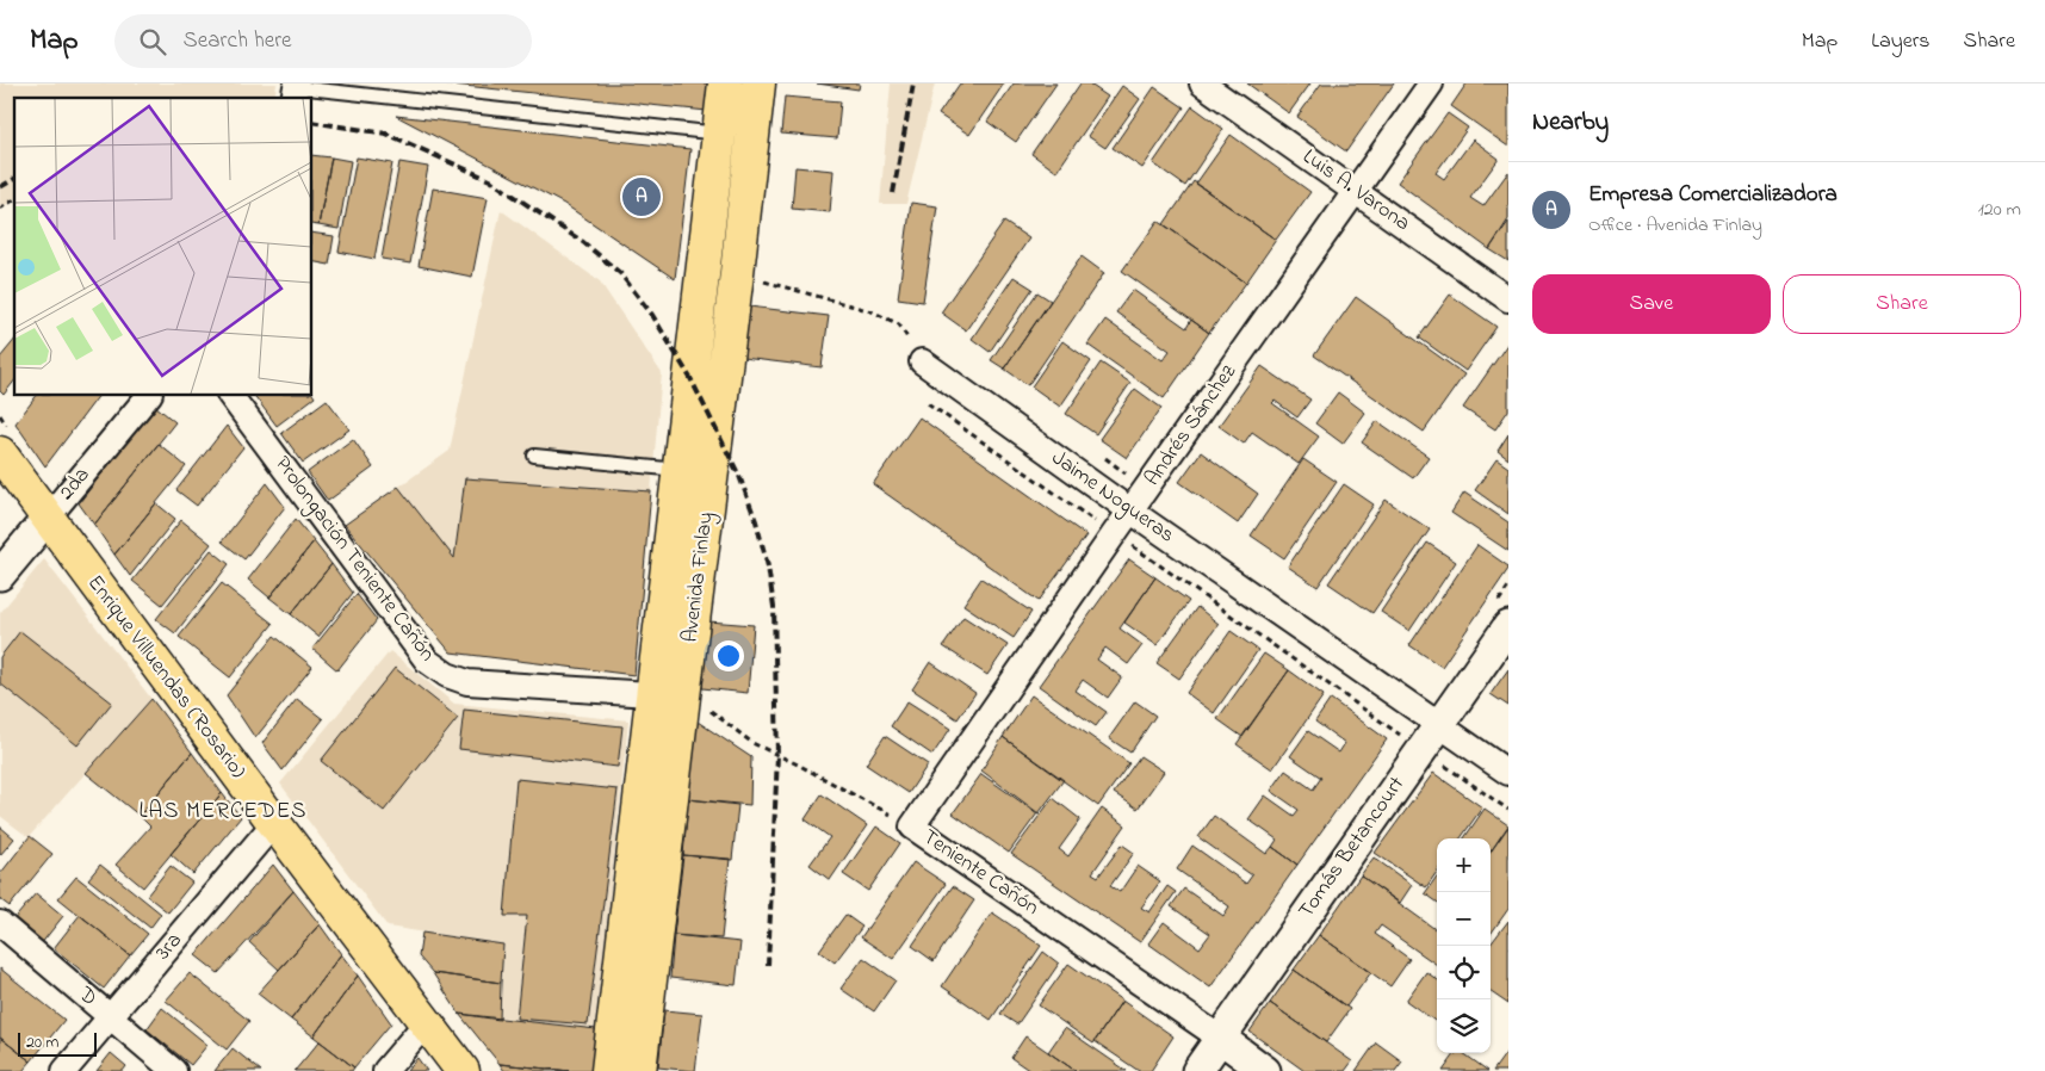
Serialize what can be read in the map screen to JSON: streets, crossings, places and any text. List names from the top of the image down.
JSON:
{
  "streets": {
    "main road": ["Avenida Finlay", "Enrique Villuendas (Rosario)"],
    "street": [
      "Luis A. Varona",
      "Andrés Sánchez",
      "2da",
      "Jaime Nogueras",
      "Prolongación Teniente Cañón",
      "Tomás Betancourt",
      "Teniente Cañón",
      "3ra",
      "D"
    ]
  },
  "crossings": [
    ["Luis A. Varona", "Andrés Sánchez"],
    ["Andrés Sánchez", "Jaime Nogueras"],
    ["Andrés Sánchez", "Teniente Cañón"],
    ["2da", "Enrique Villuendas (Rosario)"],
    ["Jaime Nogueras", "Tomás Betancourt"],
    ["Prolongación Teniente Cañón", "Avenida Finlay"],
    ["Prolongación Teniente Cañón", "Teniente Cañón"],
    ["Avenida Finlay", "Teniente Cañón"],
    ["Enrique Villuendas (Rosario)", "3ra"],
    ["Tomás Betancourt", "Teniente Cañón"],
    ["3ra", "D"]
  ],
  "districts": ["LAS MERCEDES"],
  "scale_bar": "20 m",
  "page": {
    "header": "Map",
    "search": "Search here",
    "nav": ["Map", "Layers", "Share"],
    "heading": "Nearby",
    "list": [
      {
        "mark": "A",
        "name": "Empresa Comercializadora",
        "note": "Office · Avenida Finlay",
        "value": "120 m"
      }
    ],
    "pins": "A",
    "buttons": ["Save", "Share"],
    "map_buttons": ["+", "−"],
    "scale": "20 m"
  }
}
